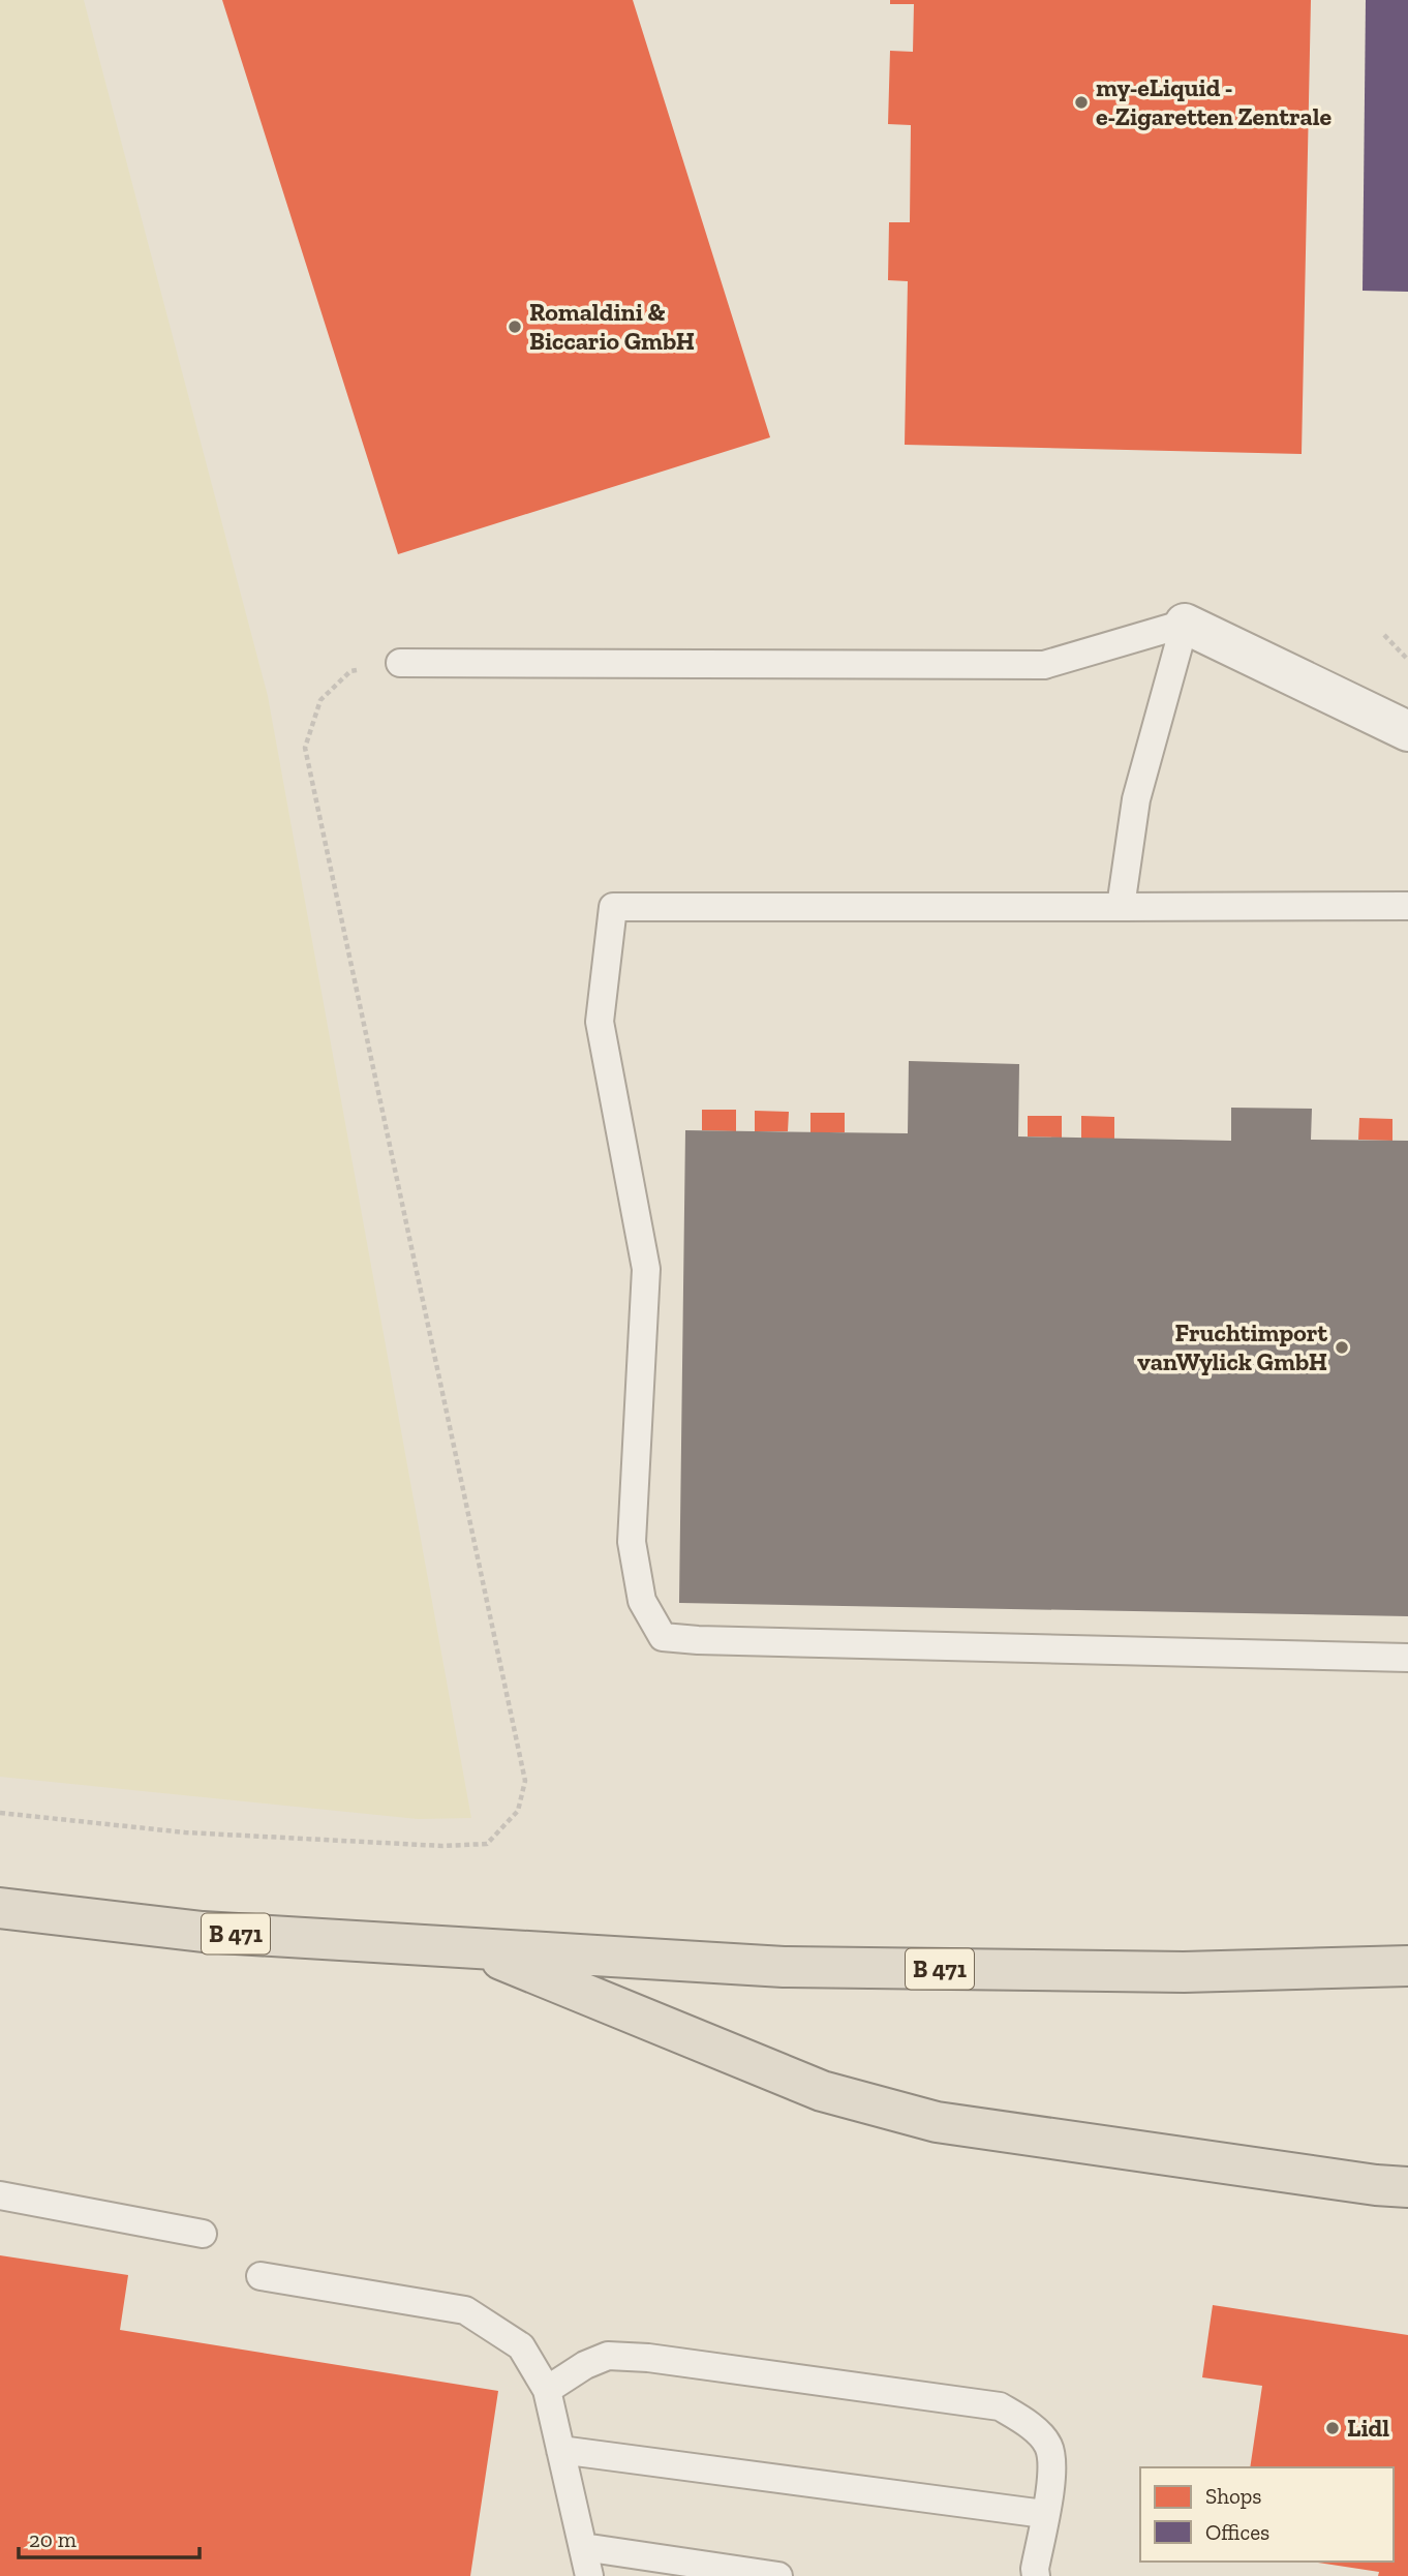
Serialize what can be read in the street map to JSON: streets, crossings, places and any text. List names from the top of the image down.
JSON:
{
  "streets": {
    "highway": ["B 471"]
  },
  "places": [
    "my-eLiquid - e-Zigaretten Zentrale",
    "Romaldini & Biccario GmbH",
    "Fruchtimport vanWylick GmbH",
    "Lidl"
  ],
  "legend": ["Shops", "Offices"],
  "scale_bar": "20 m"
}
